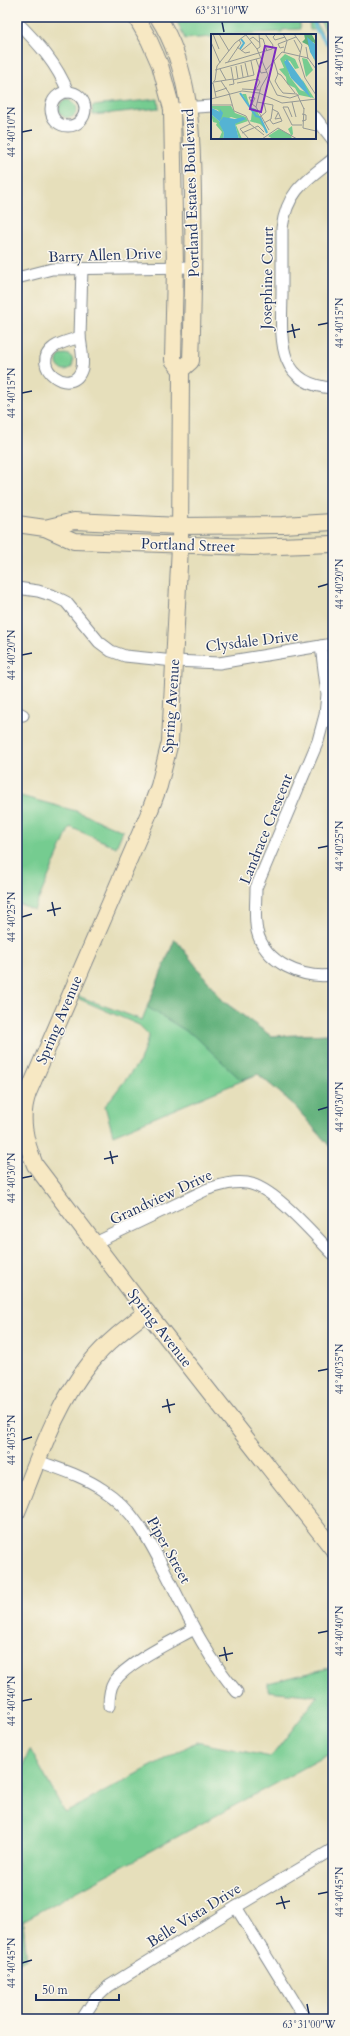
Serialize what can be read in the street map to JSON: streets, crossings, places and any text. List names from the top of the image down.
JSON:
{
  "streets": {
    "street": [
      "Portland Estates Boulevard",
      "Barry Allen Drive",
      "Josephine Court",
      "Portland Street",
      "Clysdale Drive",
      "Spring Avenue",
      "Landrace Crescent",
      "Grandview Drive",
      "Piper Street",
      "Belle Vista Drive"
    ]
  },
  "crossings": [
    ["Portland Estates Boulevard", "Barry Allen Drive"],
    ["Portland Estates Boulevard", "Portland Street"],
    ["Portland Estates Boulevard", "Spring Avenue"],
    ["Portland Street", "Spring Avenue"],
    ["Clysdale Drive", "Spring Avenue"],
    ["Clysdale Drive", "Landrace Crescent"],
    ["Spring Avenue", "Grandview Drive"]
  ],
  "scale_bar": "50 m",
  "coordinates": [
    "63°31'10\"W",
    "44°40'10\"N",
    "44°40'15\"N",
    "44°40'20\"N",
    "44°40'25\"N",
    "44°40'30\"N",
    "44°40'35\"N",
    "44°40'40\"N",
    "44°40'45\"N",
    "63°31'00\"W"
  ]
}
